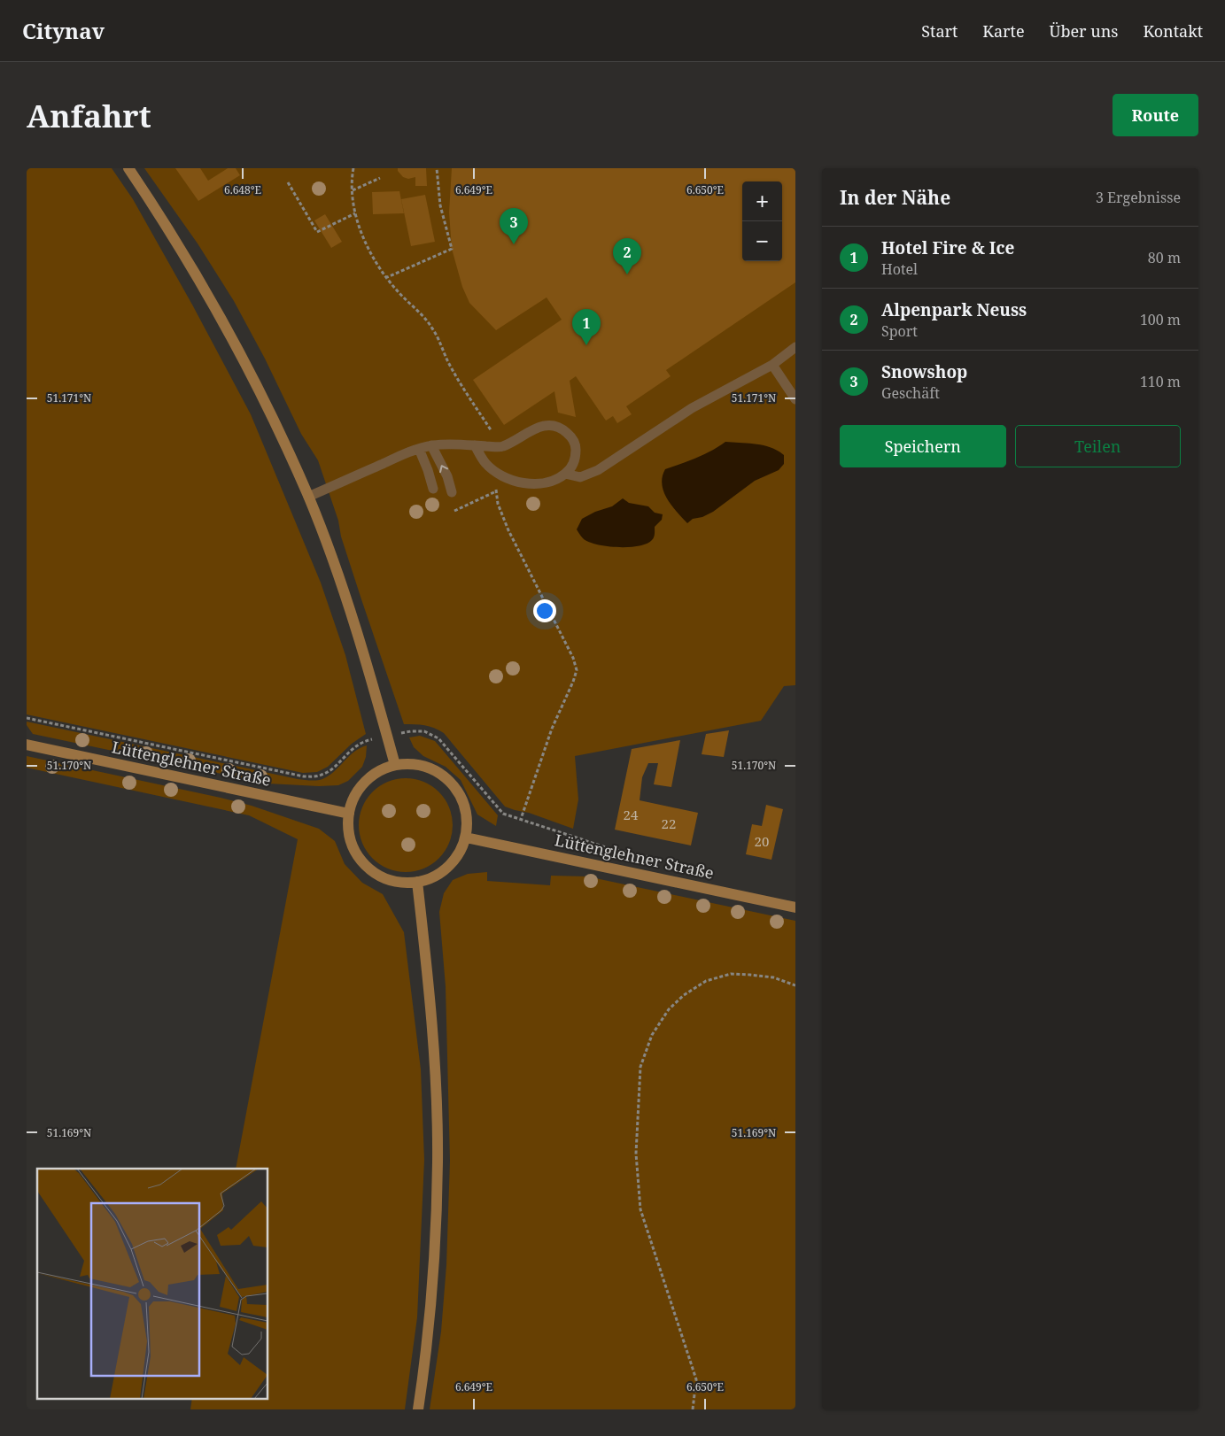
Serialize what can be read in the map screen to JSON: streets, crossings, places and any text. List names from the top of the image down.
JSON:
{
  "streets": {
    "main road": ["Lüttenglehner Straße"]
  },
  "house_numbers": ["24", "22", "20"],
  "page": {
    "header": "Citynav",
    "nav": [
      "Start",
      "Karte",
      "Über uns",
      "Kontakt"
    ],
    "buttons": [
      "Route",
      ["Speichern", "Teilen"]
    ],
    "title": "Anfahrt",
    "heading": ["In der Nähe", "3 Ergebnisse"],
    "map_buttons": ["+", "−"],
    "pins": ["3", "2", "1"],
    "list": [
      {
        "mark": "1",
        "name": "Hotel Fire & Ice",
        "note": "Hotel",
        "value": "80 m"
      },
      {
        "mark": "2",
        "name": "Alpenpark Neuss",
        "note": "Sport",
        "value": "100 m"
      },
      {
        "mark": "3",
        "name": "Snowshop",
        "note": "Geschäft",
        "value": "110 m"
      }
    ]
  },
  "coordinates": [
    "6.648°E",
    "6.649°E",
    "6.650°E",
    "51.171°N",
    "51.170°N",
    "51.169°N"
  ]
}
